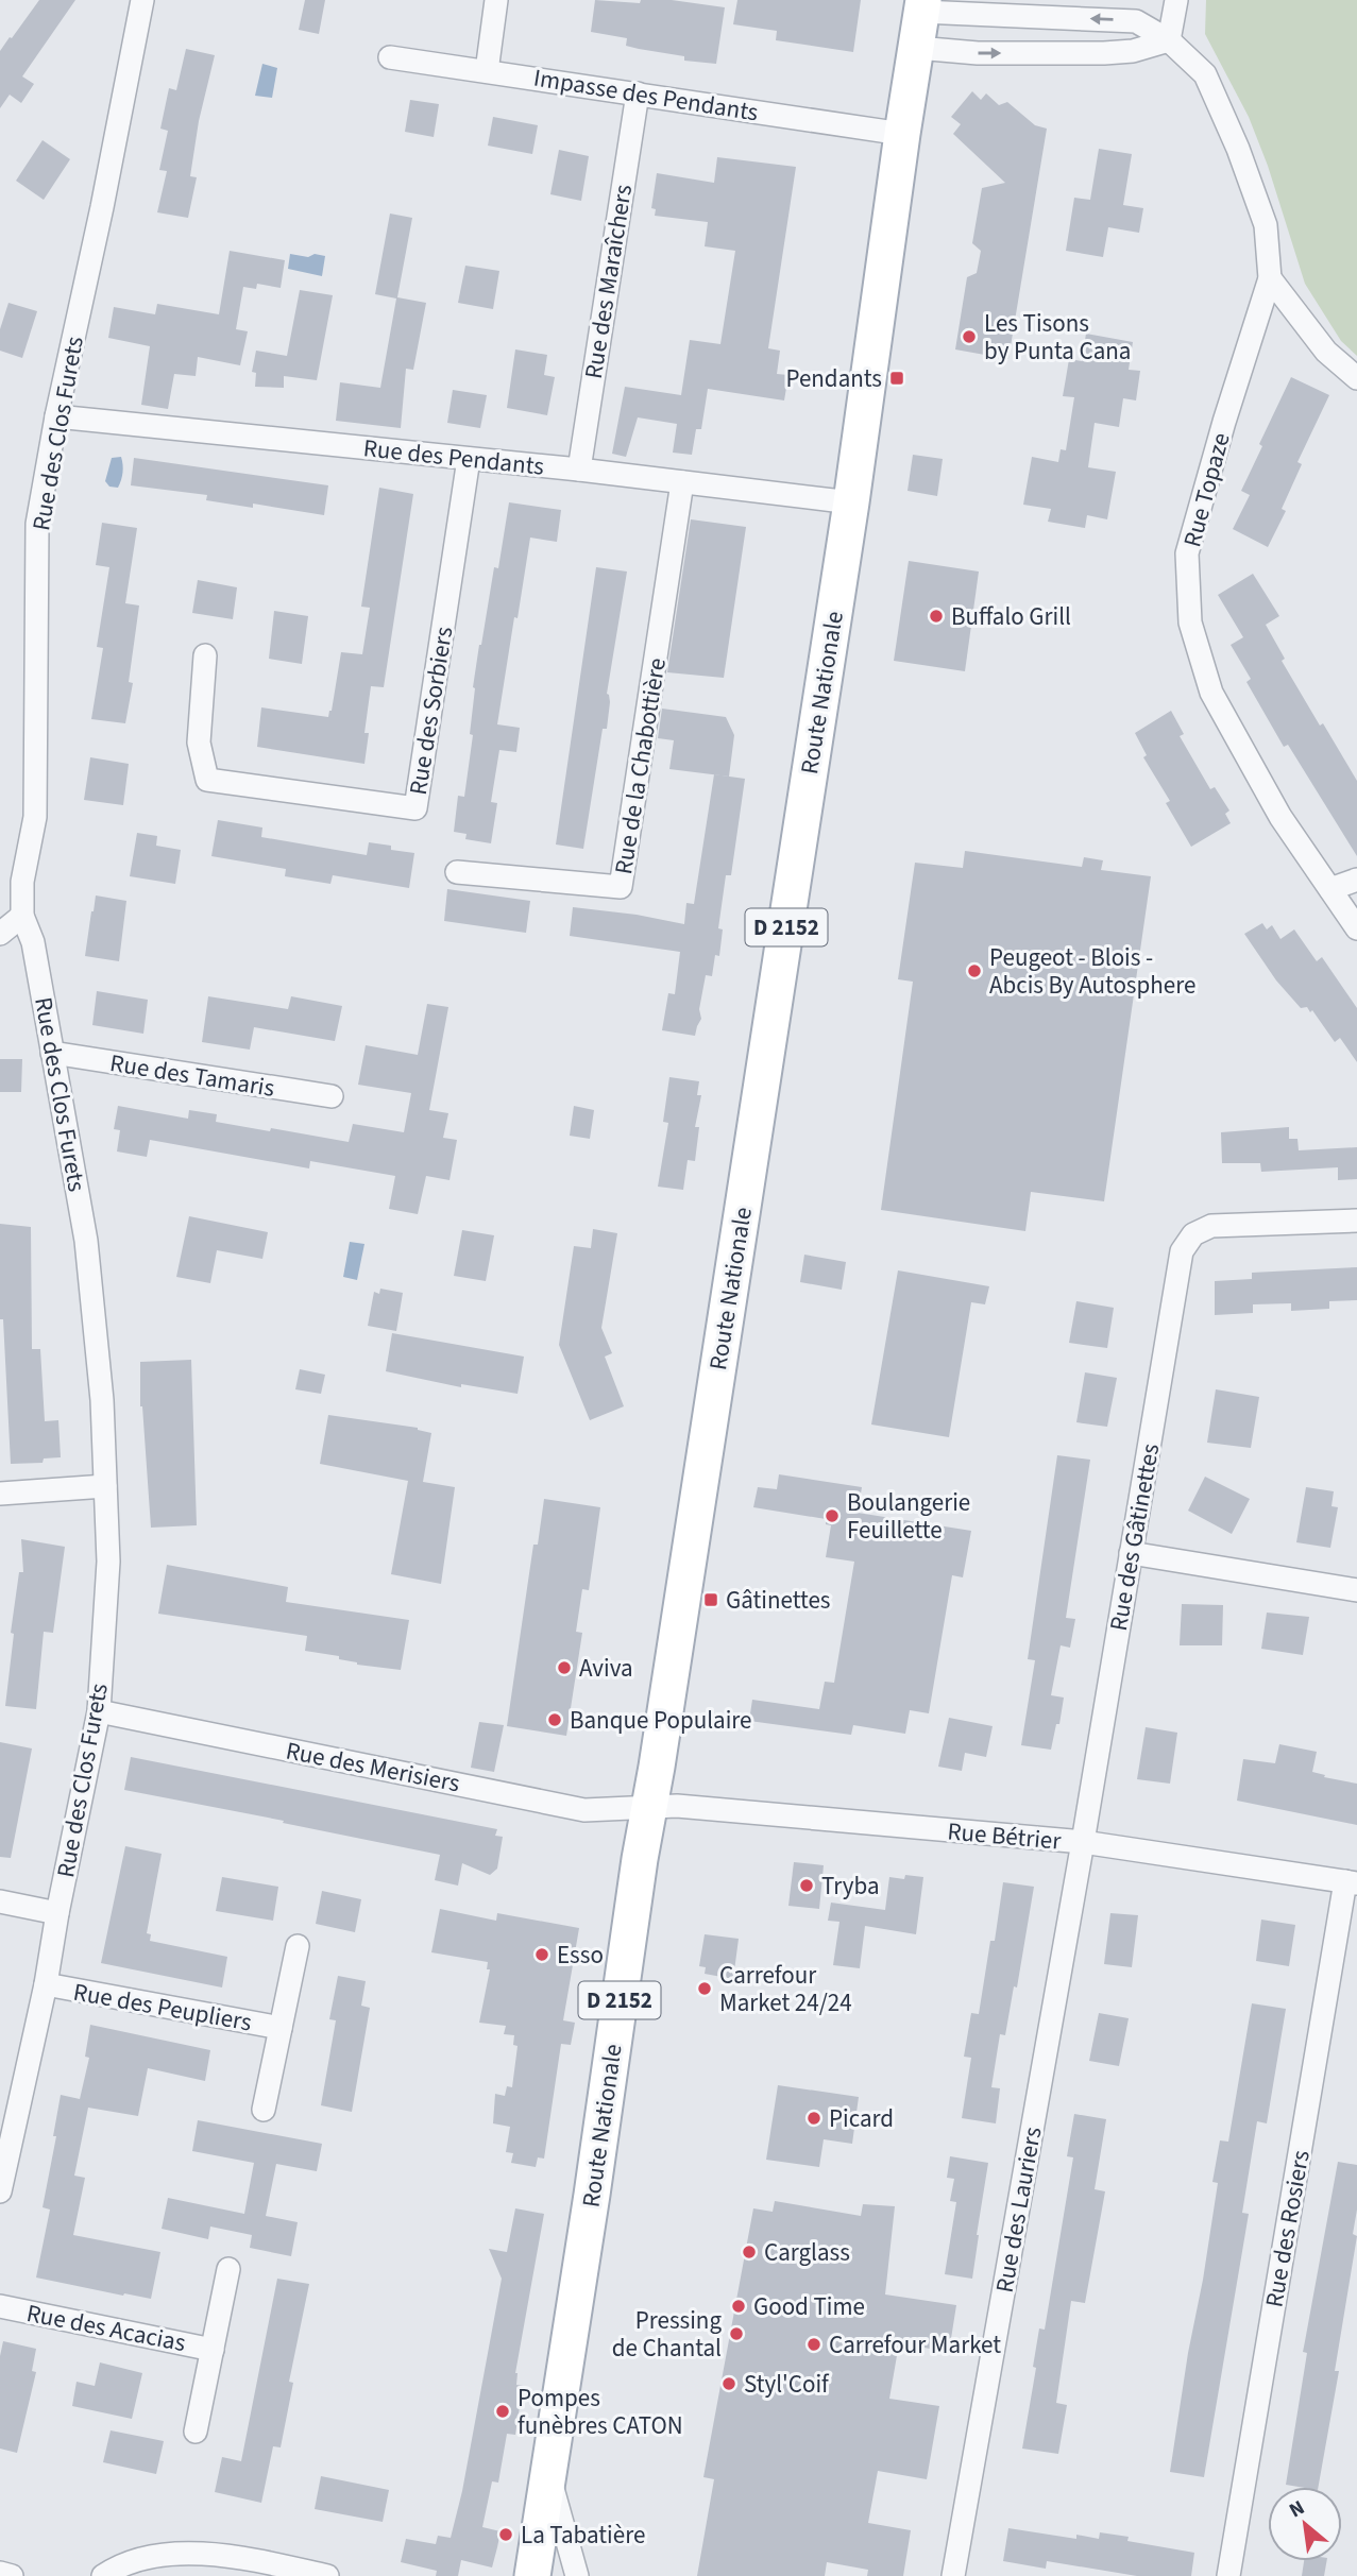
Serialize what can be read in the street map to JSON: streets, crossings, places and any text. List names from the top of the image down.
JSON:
{
  "streets": {
    "main road": ["Route Nationale", "D 2152"],
    "street": [
      "Impasse des Pendants",
      "Rue des Maraîchers",
      "Rue des Clos Furets",
      "Rue des Pendants",
      "Rue Topaze",
      "Rue des Sorbiers",
      "Rue de la Chabottière",
      "Rue des Tamaris",
      "Rue des Gâtinettes",
      "Rue des Merisiers",
      "Rue Bétrier",
      "Rue des Peupliers",
      "Rue des Lauriers",
      "Rue des Rosiers",
      "Rue des Acacias"
    ]
  },
  "crossings": [
    ["Impasse des Pendants", "Rue des Maraîchers"],
    ["Impasse des Pendants", "Route Nationale"],
    ["Rue des Maraîchers", "Rue des Pendants"],
    ["Rue des Clos Furets", "Rue des Pendants"],
    ["Rue des Clos Furets", "Rue des Tamaris"],
    ["Rue des Clos Furets", "Rue des Merisiers"],
    ["Rue des Clos Furets", "Rue des Peupliers"],
    ["Rue des Pendants", "Route Nationale"],
    ["Rue des Pendants", "Rue des Sorbiers"],
    ["Rue des Pendants", "Rue de la Chabottière"],
    ["Rue Topaze", "Route Nationale"],
    ["Route Nationale", "Rue des Merisiers"],
    ["Route Nationale", "Rue Bétrier"],
    ["Rue des Gâtinettes", "Rue Bétrier"],
    ["Rue des Gâtinettes", "Rue des Lauriers"],
    ["Rue des Merisiers", "Rue Bétrier"],
    ["Rue Bétrier", "Rue des Lauriers"],
    ["Rue Bétrier", "Rue des Rosiers"]
  ],
  "places": {
    "other": [
      "Les Tisons by Punta Cana",
      "Buffalo Grill",
      "Peugeot - Blois - Abcis By Autosphere",
      "Boulangerie Feuillette",
      "Aviva",
      "Banque Populaire",
      "Tryba",
      "Esso",
      "Carrefour Market 24/24",
      "Picard",
      "Carglass",
      "Good Time",
      "Pressing de Chantal",
      "Carrefour Market",
      "Styl'Coif",
      "Pompes funèbres CATON",
      "La Tabatière"
    ],
    "transit": ["Pendants", "Gâtinettes"]
  },
  "north": "top left"
}
